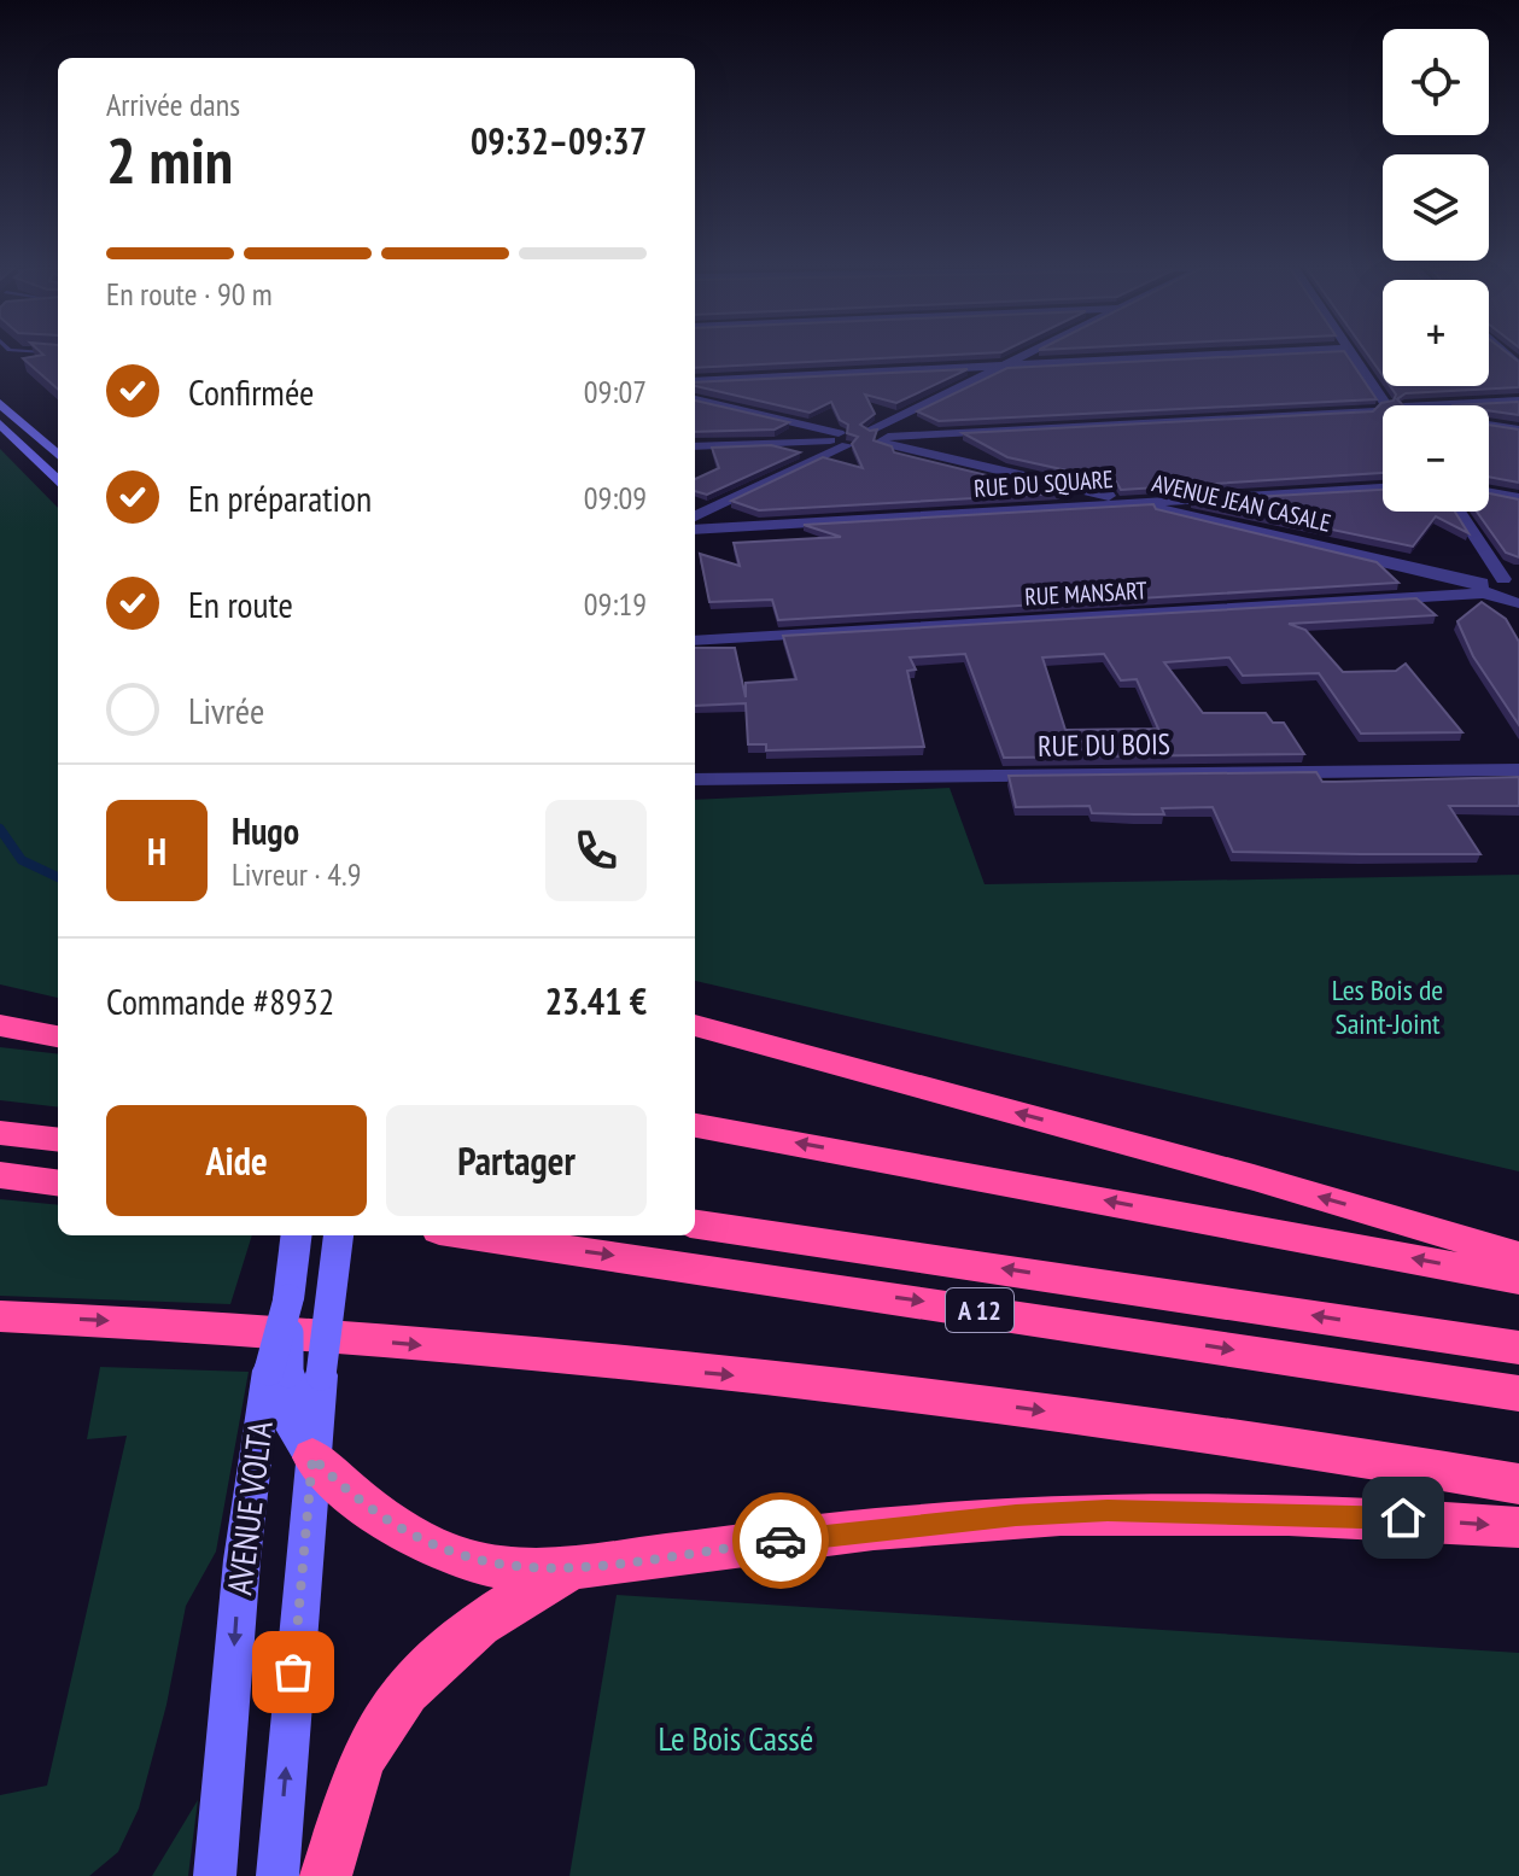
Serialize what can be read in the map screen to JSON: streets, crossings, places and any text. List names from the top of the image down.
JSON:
{
  "streets": {
    "highway": ["A 12"],
    "main road": ["AVENUE VOLTA"],
    "street": [
      "RUE DU SQUARE",
      "AVENUE JEAN CASALE",
      "RUE MANSART",
      "RUE DU BOIS"
    ]
  },
  "crossings": [
    ["RUE DU SQUARE", "AVENUE JEAN CASALE"],
    ["AVENUE JEAN CASALE", "RUE MANSART"]
  ],
  "parks": ["Les Bois de Saint-Joint", "Le Bois Cassé"],
  "page": {
    "map_buttons": ["+", "−"],
    "heading": ["2 min", "Arrivée dans", "09:32–09:37"],
    "panel": [
      "Hugo",
      "Livreur · 4.9",
      "Commande #8932",
      "23.41 €"
    ],
    "bar": "En route · 90 m",
    "list": [
      ["Confirmée", "09:07"],
      ["En préparation", "09:09"],
      ["En route", "09:19"],
      "Livrée"
    ],
    "round": "H",
    "buttons": ["Aide", "Partager"]
  }
}
